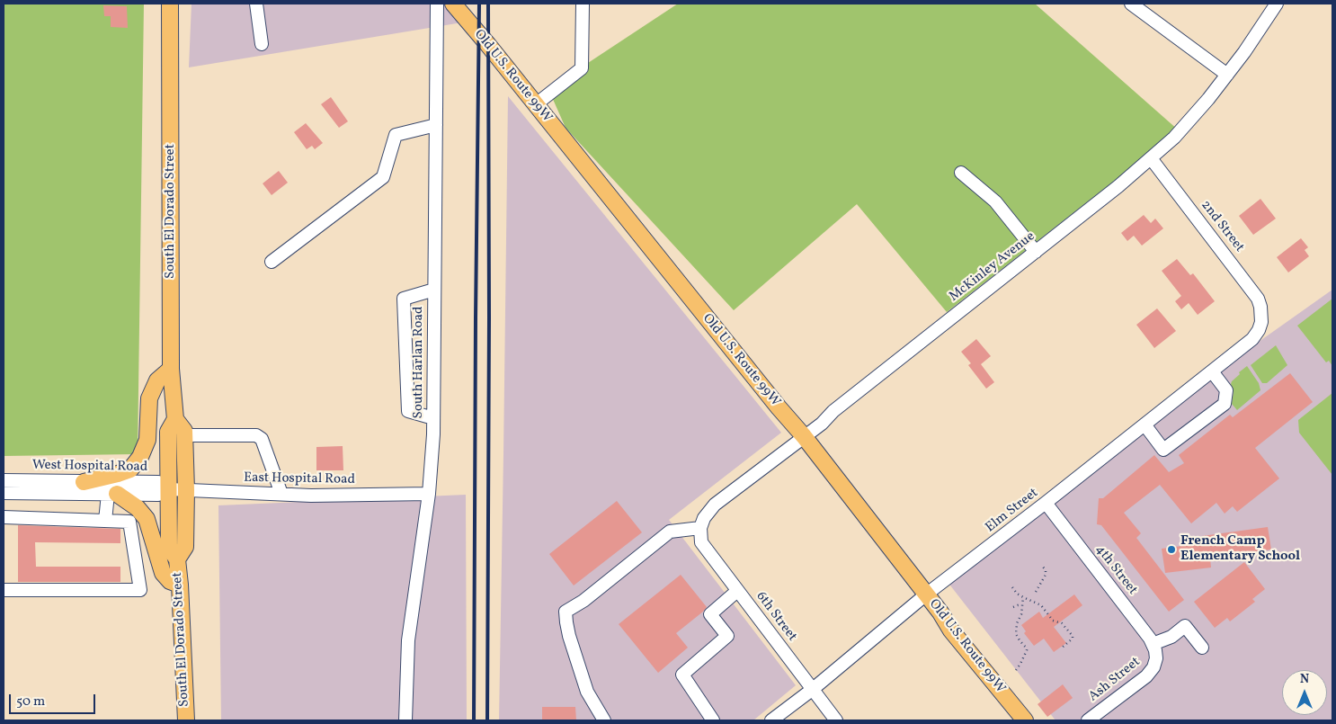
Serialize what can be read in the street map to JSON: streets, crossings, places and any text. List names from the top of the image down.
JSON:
{
  "streets": {
    "main road": ["Old U.S. Route 99W", "South El Dorado Street"],
    "street": [
      "2nd Street",
      "McKinley Avenue",
      "South Harlan Road",
      "West Hospital Road",
      "East Hospital Road",
      "Elm Street",
      "4th Street",
      "6th Street",
      "Ash Street"
    ]
  },
  "crossings": [
    ["Old U.S. Route 99W", "McKinley Avenue"],
    ["Old U.S. Route 99W", "Elm Street"],
    ["South El Dorado Street", "West Hospital Road"],
    ["South El Dorado Street", "East Hospital Road"],
    ["2nd Street", "McKinley Avenue"],
    ["2nd Street", "Elm Street"],
    ["McKinley Avenue", "6th Street"],
    ["South Harlan Road", "East Hospital Road"],
    ["West Hospital Road", "East Hospital Road"],
    ["Elm Street", "4th Street"],
    ["Elm Street", "6th Street"],
    ["4th Street", "Ash Street"]
  ],
  "places": ["French Camp Elementary School"],
  "scale_bar": "50 m",
  "north": "top"
}
